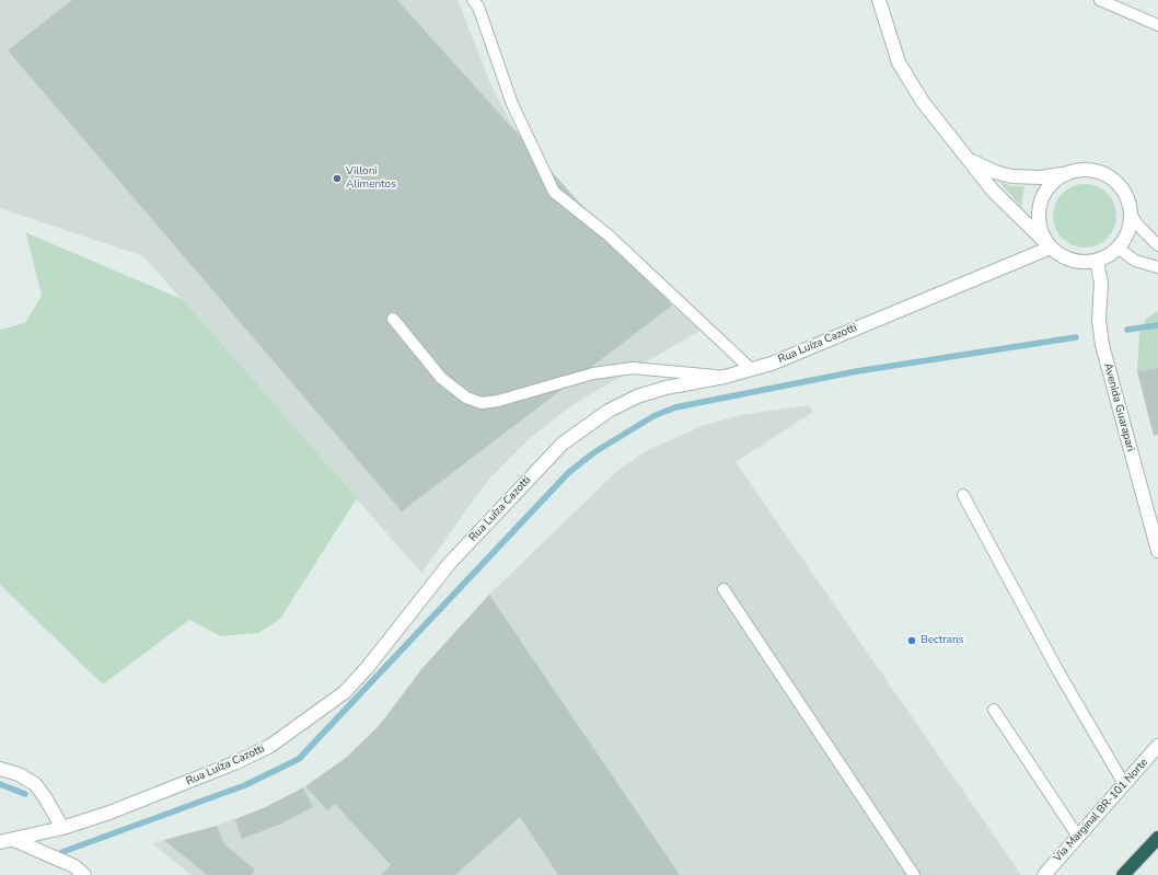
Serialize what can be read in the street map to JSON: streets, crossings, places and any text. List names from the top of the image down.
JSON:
{
  "streets": {
    "street": ["Rua Luíza Cazotti", "Avenida Guarapari", "Via Marginal BR-101 Norte"]
  },
  "crossings": [
    ["Rua Luíza Cazotti", "Avenida Guarapari"]
  ],
  "places": ["Villoni Alimentos", "Bectrans"]
}
